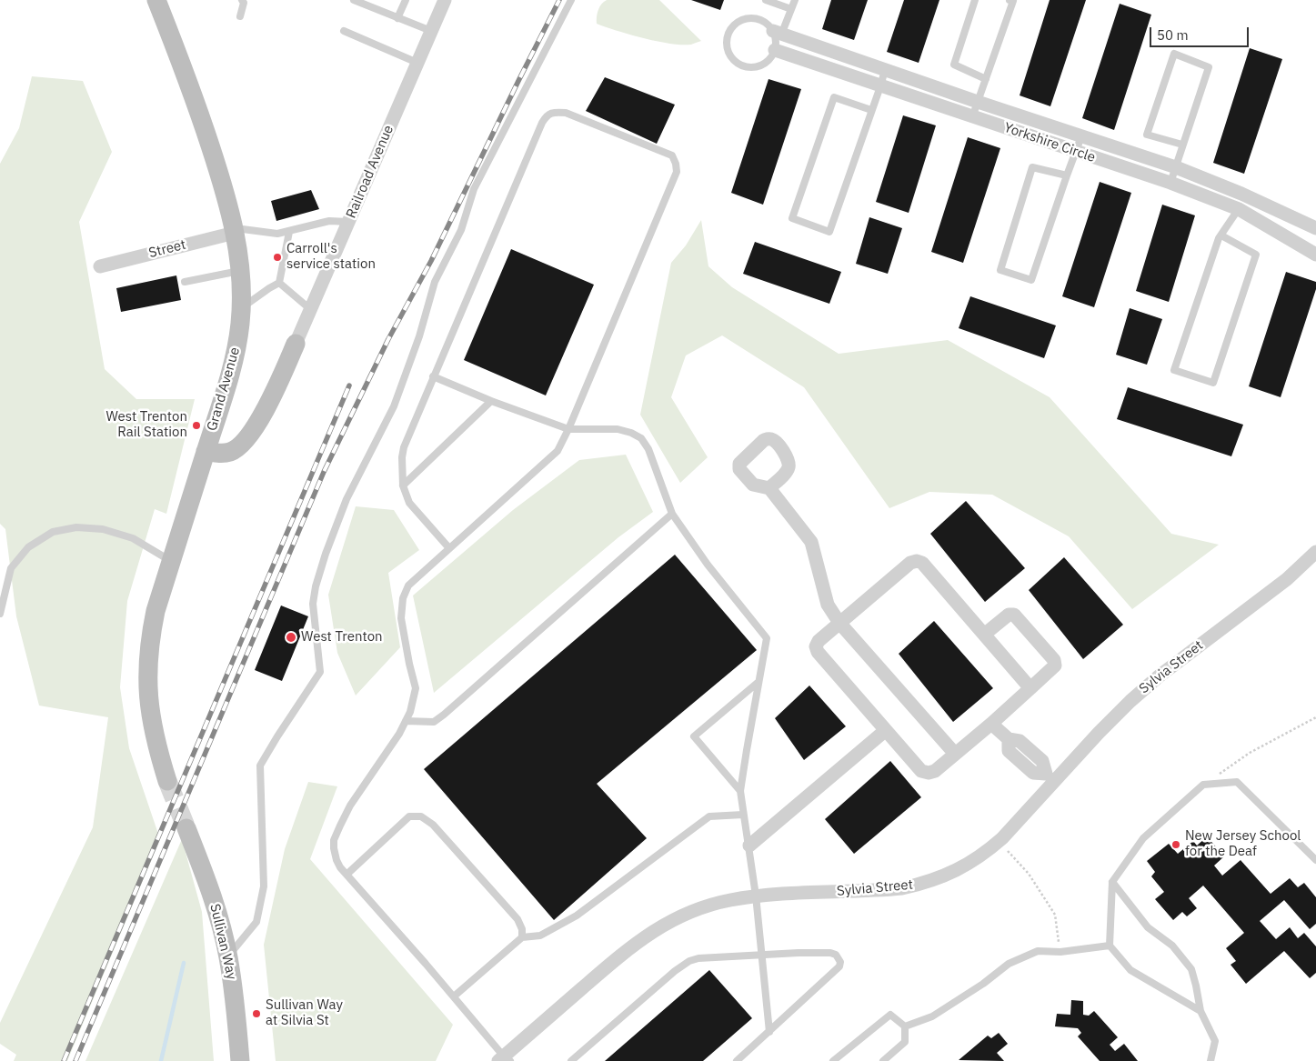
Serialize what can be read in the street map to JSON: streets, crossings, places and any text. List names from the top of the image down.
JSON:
{
  "streets": {
    "main road": ["Grand Avenue", "Sullivan Way"],
    "street": [
      "Yorkshire Circle",
      "Railroad Avenue",
      "Street",
      "Sylvia Street"
    ]
  },
  "crossings": [
    ["Street", "Grand Avenue"]
  ],
  "places": [
    "Carroll's service station",
    "West Trenton Rail Station",
    "West Trenton",
    "New Jersey School for the Deaf",
    "Sullivan Way at Silvia St"
  ],
  "scale_bar": "50 m"
}
